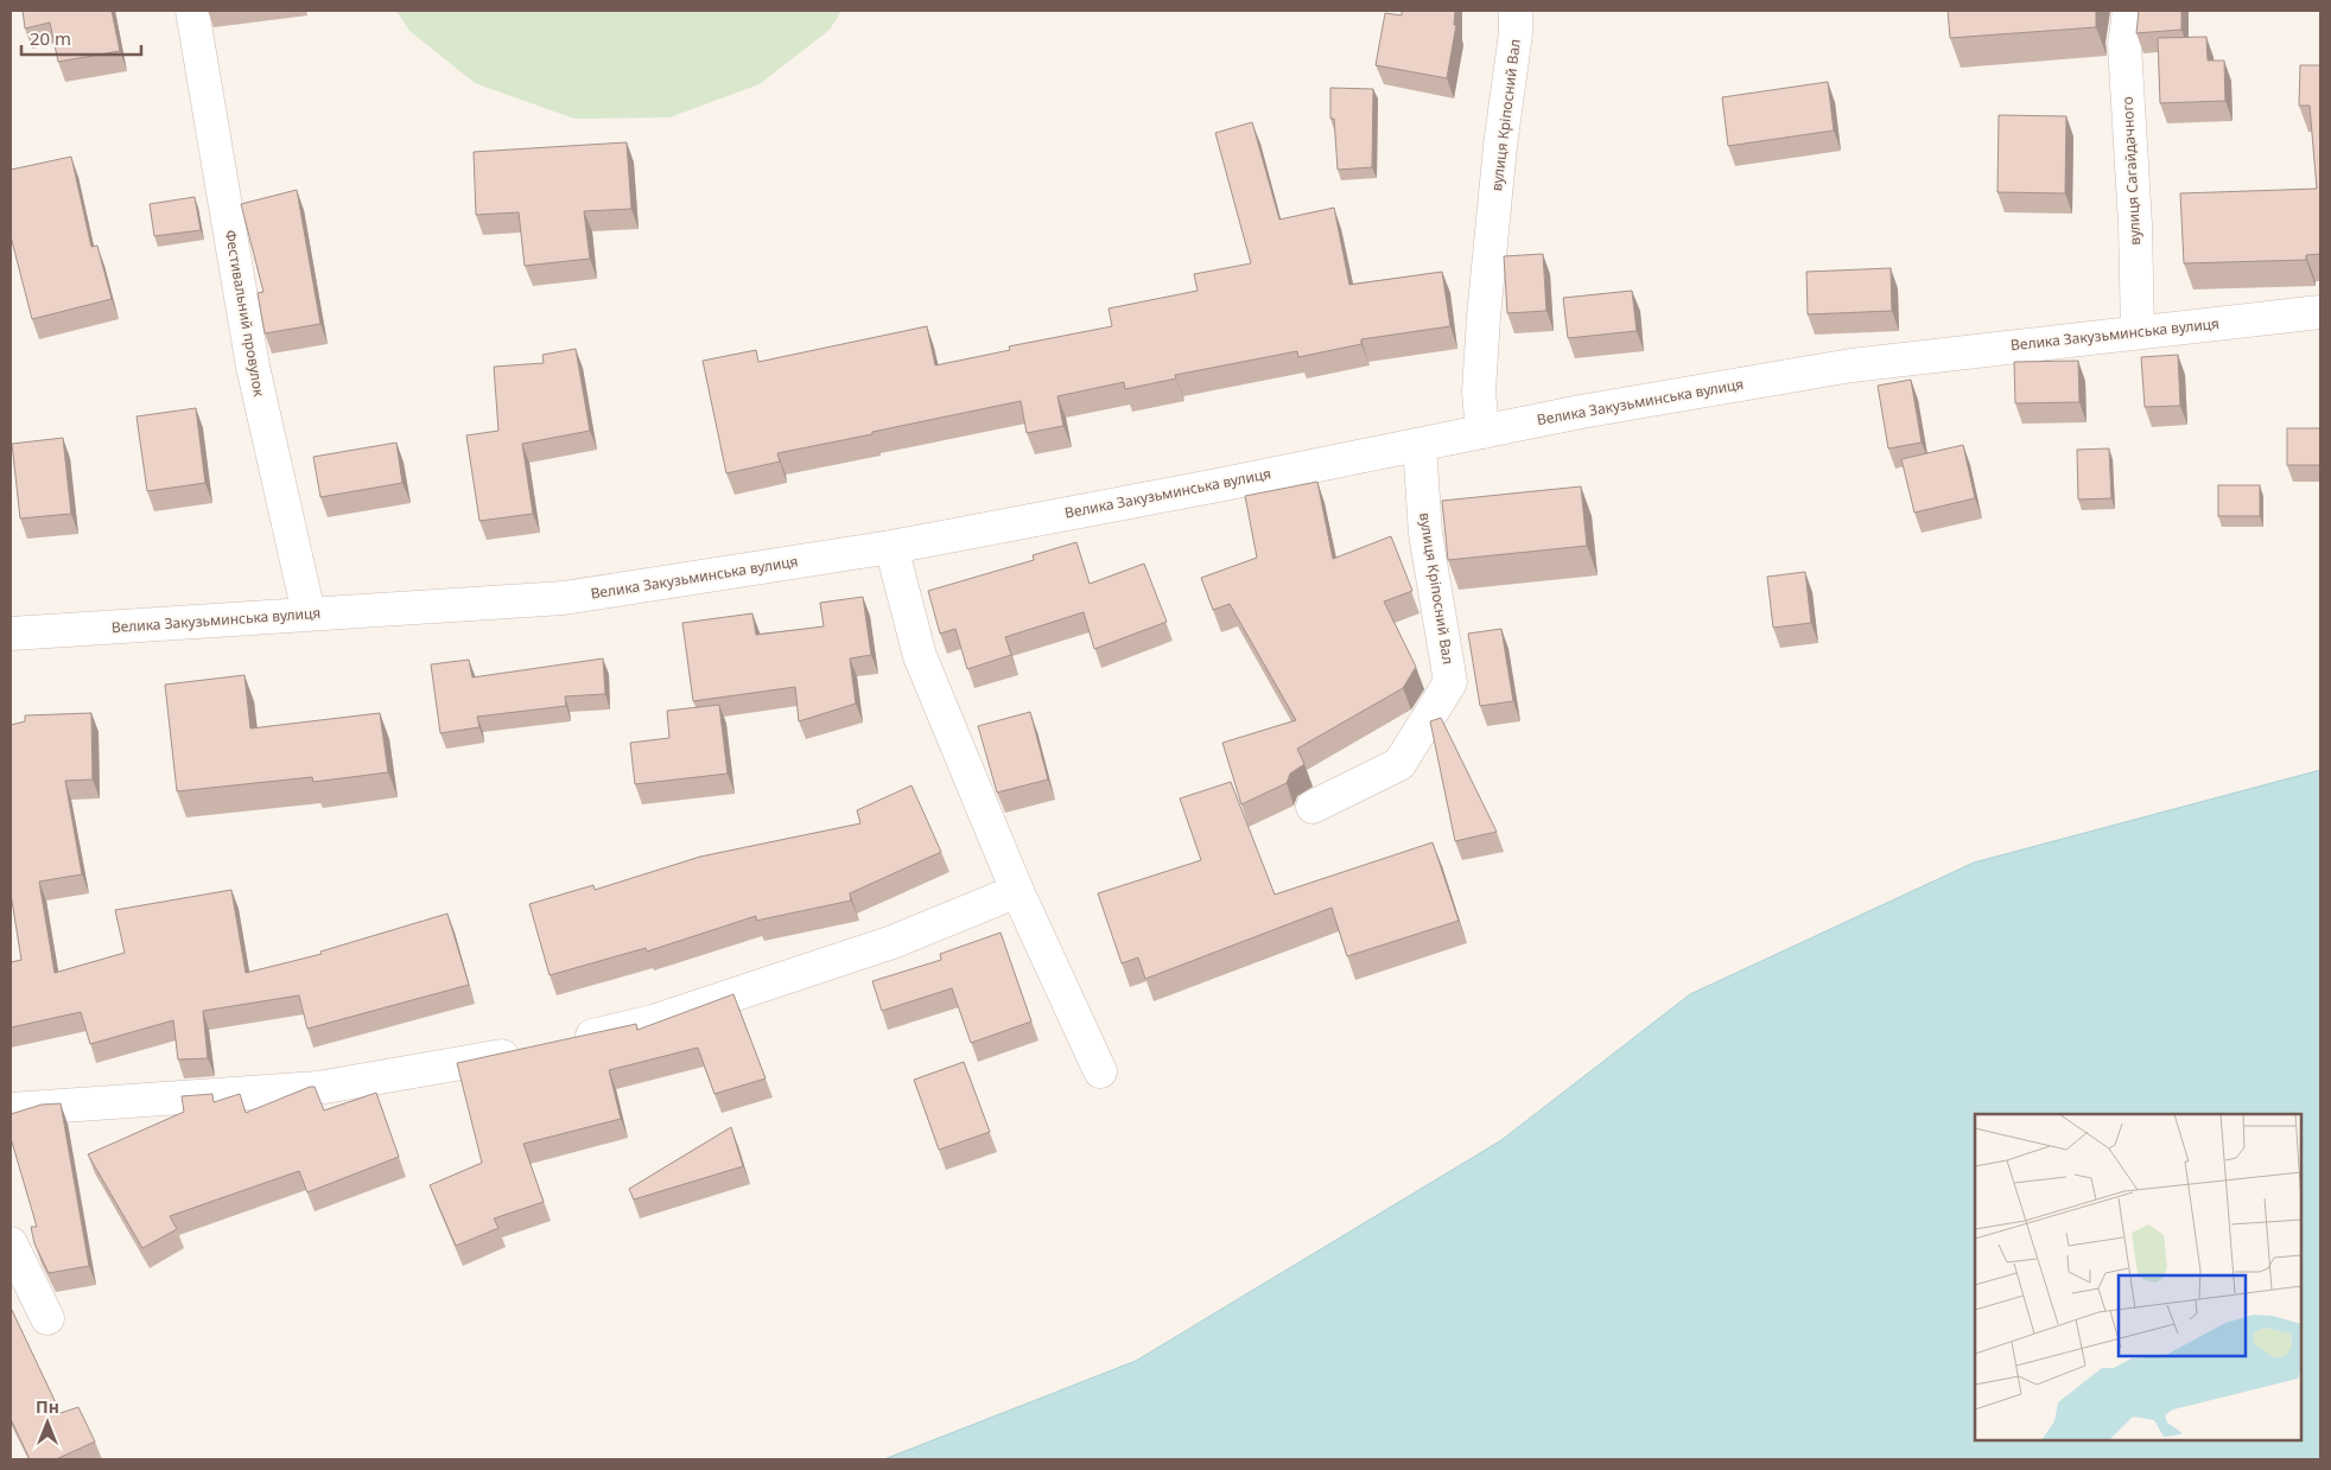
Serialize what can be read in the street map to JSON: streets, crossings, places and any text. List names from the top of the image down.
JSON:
{
  "streets": {
    "street": [
      "вулиця Кріпосний Вал",
      "вулиця Сагайдачного",
      "Фестивальний провулок",
      "Велика Закузьминська вулиця"
    ]
  },
  "crossings": [
    ["вулиця Кріпосний Вал", "Велика Закузьминська вулиця"],
    ["вулиця Сагайдачного", "Велика Закузьминська вулиця"],
    ["Фестивальний провулок", "Велика Закузьминська вулиця"]
  ],
  "scale_bar": "20 m",
  "north": "top"
}
